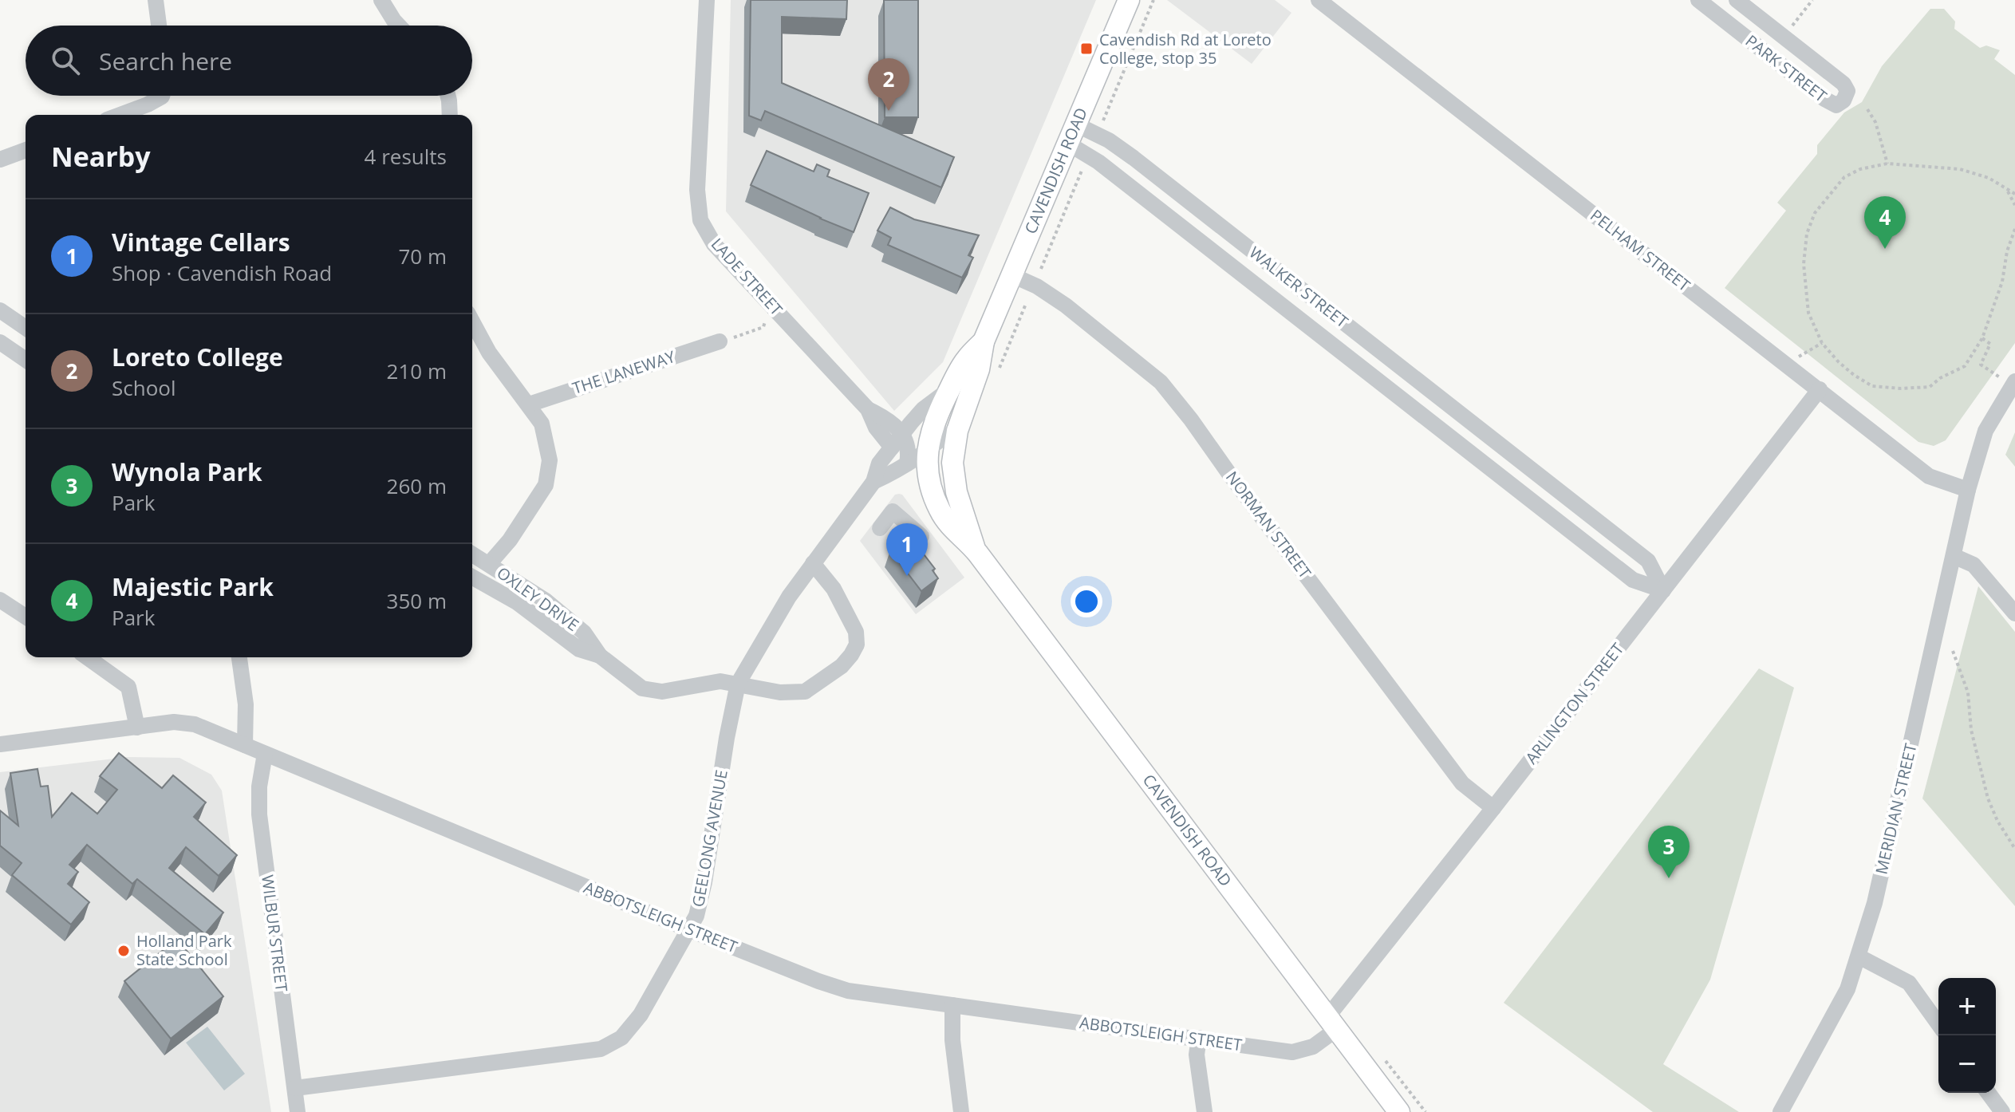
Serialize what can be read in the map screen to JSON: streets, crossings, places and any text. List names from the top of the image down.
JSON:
{
  "streets": {
    "main road": ["CAVENDISH ROAD"],
    "street": [
      "PARK STREET",
      "PELHAM STREET",
      "LADE STREET",
      "WALKER STREET",
      "THE LANEWAY",
      "NORMAN STREET",
      "OXLEY DRIVE",
      "ARLINGTON STREET",
      "MERIDIAN STREET",
      "GEELONG AVENUE",
      "ABBOTSLEIGH STREET",
      "WILBUR STREET"
    ]
  },
  "crossings": [
    ["CAVENDISH ROAD", "WALKER STREET"],
    ["CAVENDISH ROAD", "NORMAN STREET"],
    ["CAVENDISH ROAD", "ARLINGTON STREET"],
    ["CAVENDISH ROAD", "GEELONG AVENUE"],
    ["CAVENDISH ROAD", "ABBOTSLEIGH STREET"],
    ["PELHAM STREET", "ARLINGTON STREET"],
    ["PELHAM STREET", "MERIDIAN STREET"],
    ["LADE STREET", "GEELONG AVENUE"],
    ["WALKER STREET", "ARLINGTON STREET"],
    ["NORMAN STREET", "ARLINGTON STREET"],
    ["OXLEY DRIVE", "GEELONG AVENUE"],
    ["ARLINGTON STREET", "ABBOTSLEIGH STREET"],
    ["GEELONG AVENUE", "ABBOTSLEIGH STREET"],
    ["GEELONG AVENUE", "WILBUR STREET"],
    ["ABBOTSLEIGH STREET", "WILBUR STREET"]
  ],
  "places": {
    "transit": ["Cavendish Rd at Loreto College, stop 35"],
    "other": ["Holland Park State School"]
  },
  "page": {
    "search": "Search here",
    "pins": [
      "2",
      "4",
      "1",
      "3"
    ],
    "heading": ["Nearby", "4 results"],
    "list": [
      {
        "mark": "1",
        "name": "Vintage Cellars",
        "note": "Shop · Cavendish Road",
        "value": "70 m"
      },
      {
        "mark": "2",
        "name": "Loreto College",
        "note": "School",
        "value": "210 m"
      },
      {
        "mark": "3",
        "name": "Wynola Park",
        "note": "Park",
        "value": "260 m"
      },
      {
        "mark": "4",
        "name": "Majestic Park",
        "note": "Park",
        "value": "350 m"
      }
    ],
    "map_buttons": ["+", "−"]
  }
}
